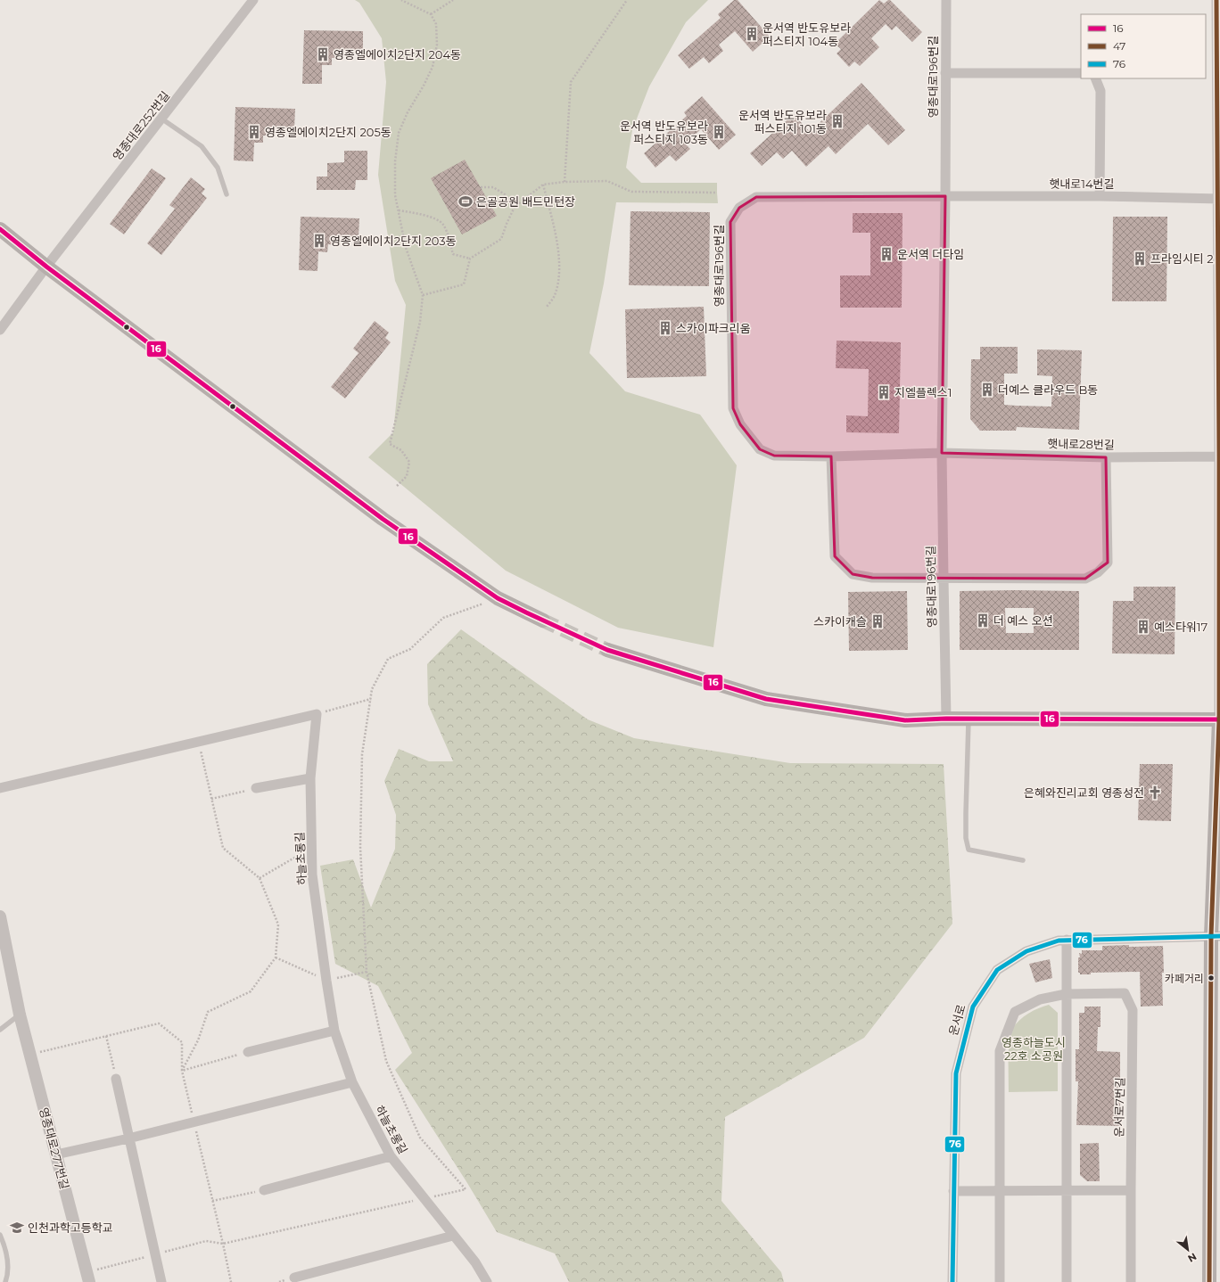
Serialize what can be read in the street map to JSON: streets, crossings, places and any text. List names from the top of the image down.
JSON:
{
  "streets": {
    "street": [
      "영종대로196번길",
      "영종대로252번길",
      "햇내로14번길",
      "햇내로28번길",
      "하늘초롱길",
      "운서로",
      "운서로7번길",
      "영종대로277번길"
    ]
  },
  "crossings": [
    ["영종대로196번길", "햇내로14번길"],
    ["영종대로196번길", "햇내로28번길"]
  ],
  "parks": ["영종하늘도시 22호 소공원"],
  "places": {
    "building": [
      "운서역 반도유보라 퍼스티지 104동",
      "영종엘에이치2단지 204동",
      "운서역 반도유보라 퍼스티지 101동",
      "영종엘에이치2단지 205동",
      "운서역 반도유보라 퍼스티지 103동",
      "영종엘에이치2단지 203동",
      "운서역 더타임",
      "프라임시티 2",
      "스카이파크리움",
      "더예스 클라우드 B동",
      "지엘플렉스1",
      "더 예스 오션",
      "스카이캐슬",
      "예스타워17"
    ],
    "sports": ["은골공원 배드민턴장"],
    "church": ["은혜와진리교회 영종성전"],
    "other": ["카페거리"],
    "school or university": ["인천과학고등학교"]
  },
  "lines": ["transit line 47", "transit line 16", "transit line 76"],
  "legend": ["16", "47", "76"],
  "north": "bottom right"
}
